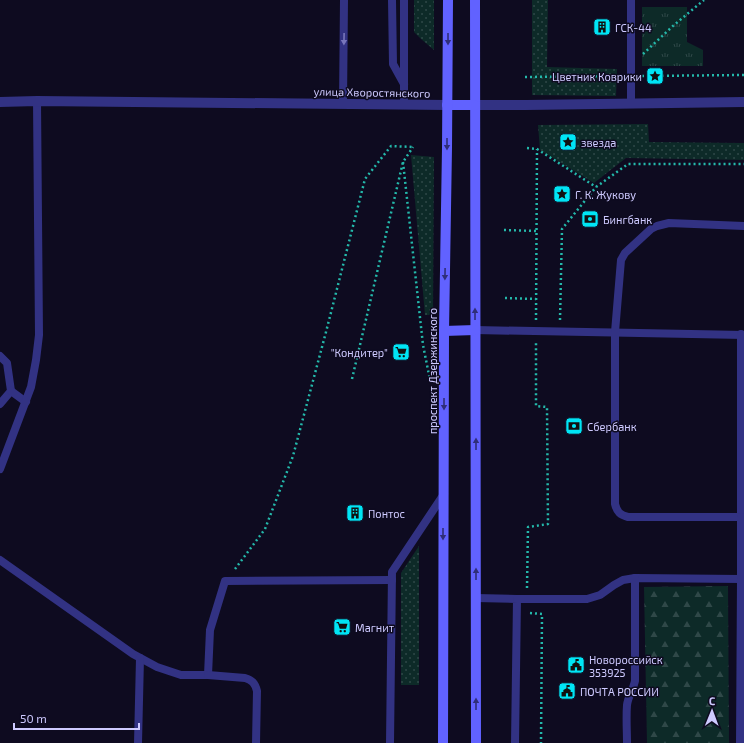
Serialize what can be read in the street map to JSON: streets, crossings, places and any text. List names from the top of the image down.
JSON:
{
  "streets": {
    "street": ["улица Хворостянского", "проспект Дзержинского"]
  },
  "crossings": [
    ["улица Хворостянского", "проспект Дзержинского"]
  ],
  "places": {
    "building": ["ГСК-44", "Понтос"],
    "place": ["Цветник Коврики", "звезда", "Г. К. Жукову"],
    "bank": ["Бингбанк", "Сбербанк"],
    "supermarket": ["\"Кондитер\"", "Магнит"],
    "public building": ["Новороссийск 353925", "ПОЧТА РОССИИ"]
  },
  "scale_bar": "50 m",
  "north": "top"
}
